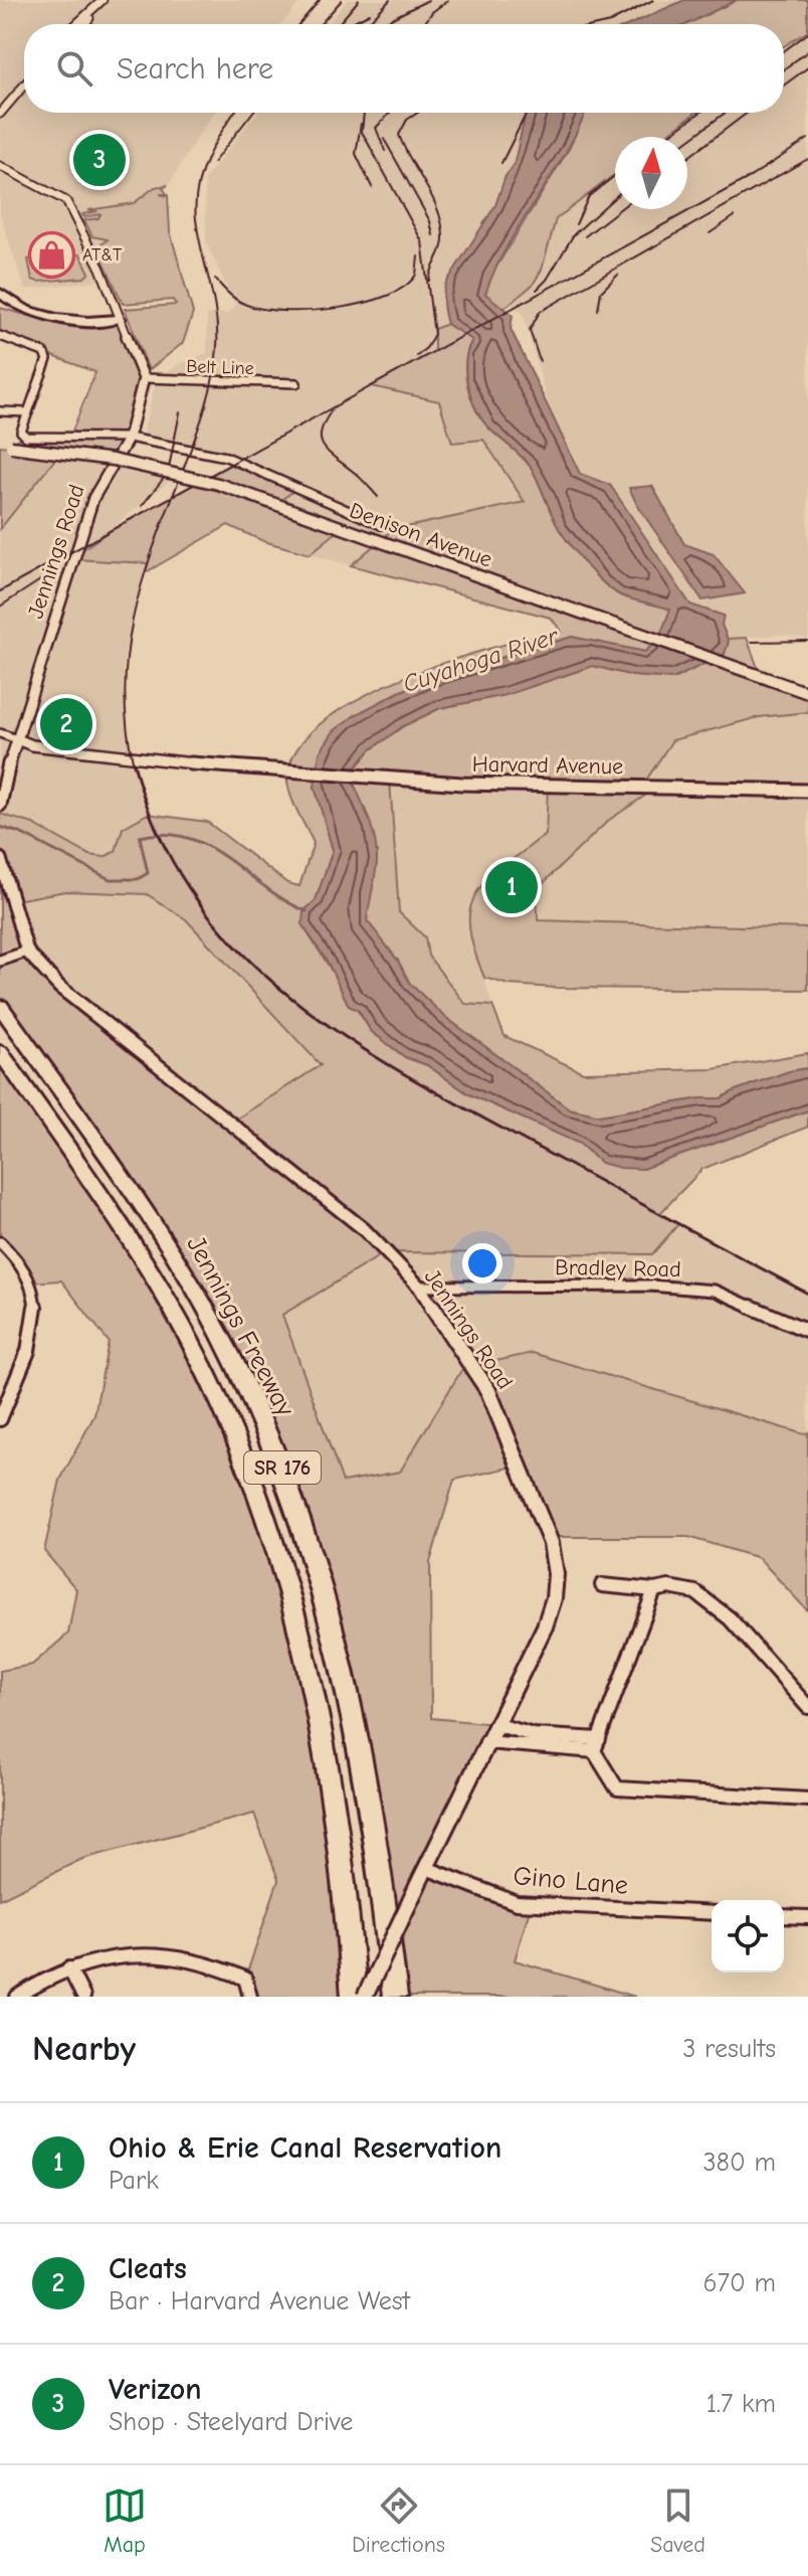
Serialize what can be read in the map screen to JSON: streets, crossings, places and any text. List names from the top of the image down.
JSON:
{
  "streets": {
    "highway": ["Jennings Freeway", "SR 176"],
    "main road": ["Denison Avenue"],
    "street": [
      "Belt Line",
      "Jennings Road",
      "Harvard Avenue",
      "Bradley Road",
      "Gino Lane"
    ]
  },
  "crossings": [
    ["Belt Line", "Jennings Road"],
    ["Jennings Road", "Harvard Avenue"],
    ["Jennings Road", "Bradley Road"],
    ["Jennings Road", "SR 176"],
    ["Jennings Road", "Gino Lane"]
  ],
  "water": ["Cuyahoga River"],
  "places": {
    "shop": ["AT&T"]
  },
  "north": "top",
  "page": {
    "search": "Search here",
    "pins": ["3", "2", "1"],
    "heading": ["Nearby", "3 results"],
    "list": [
      {
        "mark": "1",
        "name": "Ohio & Erie Canal Reservation",
        "note": "Park",
        "value": "380 m"
      },
      {
        "mark": "2",
        "name": "Cleats",
        "note": "Bar · Harvard Avenue West",
        "value": "670 m"
      },
      {
        "mark": "3",
        "name": "Verizon",
        "note": "Shop · Steelyard Drive",
        "value": "1.7 km"
      }
    ],
    "nav": ["Map", "Directions", "Saved"]
  }
}
